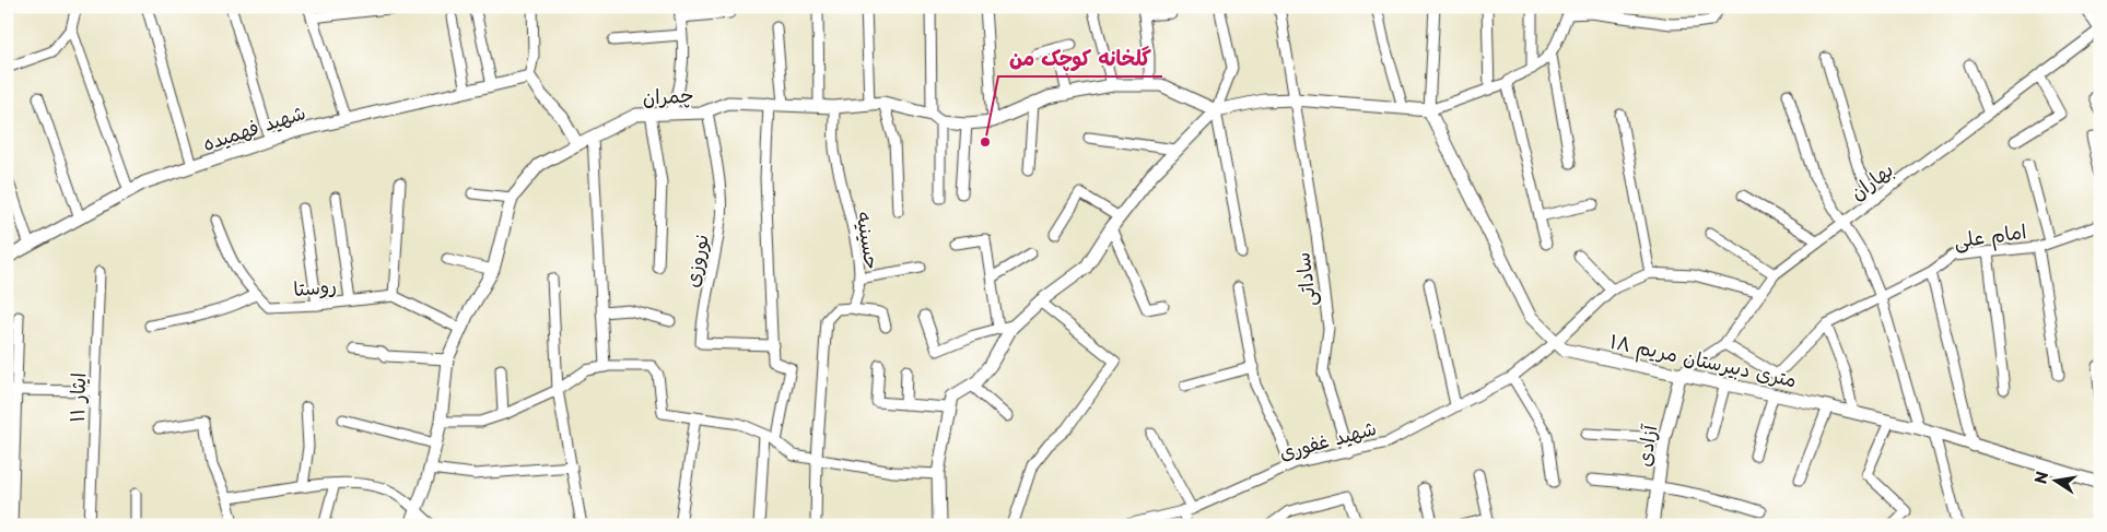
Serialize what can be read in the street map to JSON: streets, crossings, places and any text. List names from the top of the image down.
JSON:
{
  "streets": {
    "street": [
      "چمران",
      "شهید فهمیده",
      "بهاران",
      "امام علی",
      "حسینیه",
      "نوروزی",
      "ساداتی",
      "روستا",
      "۱۸ متری دبیرستان مریم",
      "ایثار ۱۱",
      "شهید غفوری",
      "آزادی"
    ]
  },
  "crossings": [
    ["چمران", "حسینیه"],
    ["چمران", "نوروزی"],
    ["بهاران", "امام علی"],
    ["بهاران", "۱۸ متری دبیرستان مریم"],
    ["بهاران", "آزادی"],
    ["ساداتی", "شهید غفوری"],
    ["۱۸ متری دبیرستان مریم", "شهید غفوری"],
    ["۱۸ متری دبیرستان مریم", "آزادی"]
  ],
  "places": ["گلخانه کوچک من"],
  "north": "left"
}
